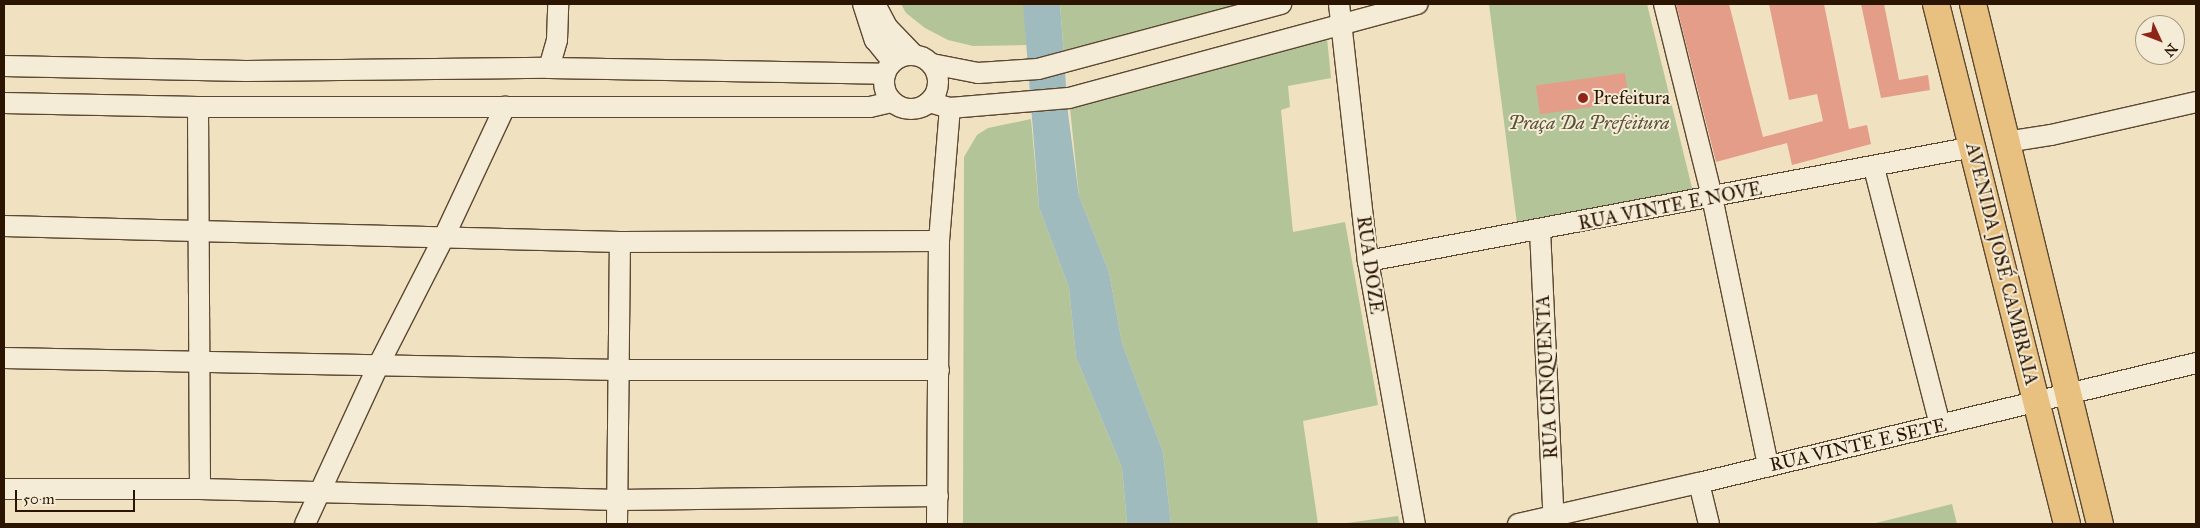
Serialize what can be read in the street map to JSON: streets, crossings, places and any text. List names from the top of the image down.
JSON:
{
  "streets": {
    "main road": ["AVENIDA JOSÉ CAMBRAIA"],
    "street": [
      "RUA VINTE E NOVE",
      "RUA DOZE",
      "RUA CINQUENTA",
      "RUA VINTE E SETE"
    ]
  },
  "crossings": [
    ["RUA VINTE E NOVE", "AVENIDA JOSÉ CAMBRAIA"],
    ["RUA VINTE E NOVE", "RUA DOZE"],
    ["RUA VINTE E NOVE", "RUA CINQUENTA"],
    ["AVENIDA JOSÉ CAMBRAIA", "RUA VINTE E SETE"],
    ["RUA CINQUENTA", "RUA VINTE E SETE"]
  ],
  "parks": ["Praça Da Prefeitura"],
  "places": ["Prefeitura"],
  "scale_bar": "50 m",
  "north": "bottom right"
}
